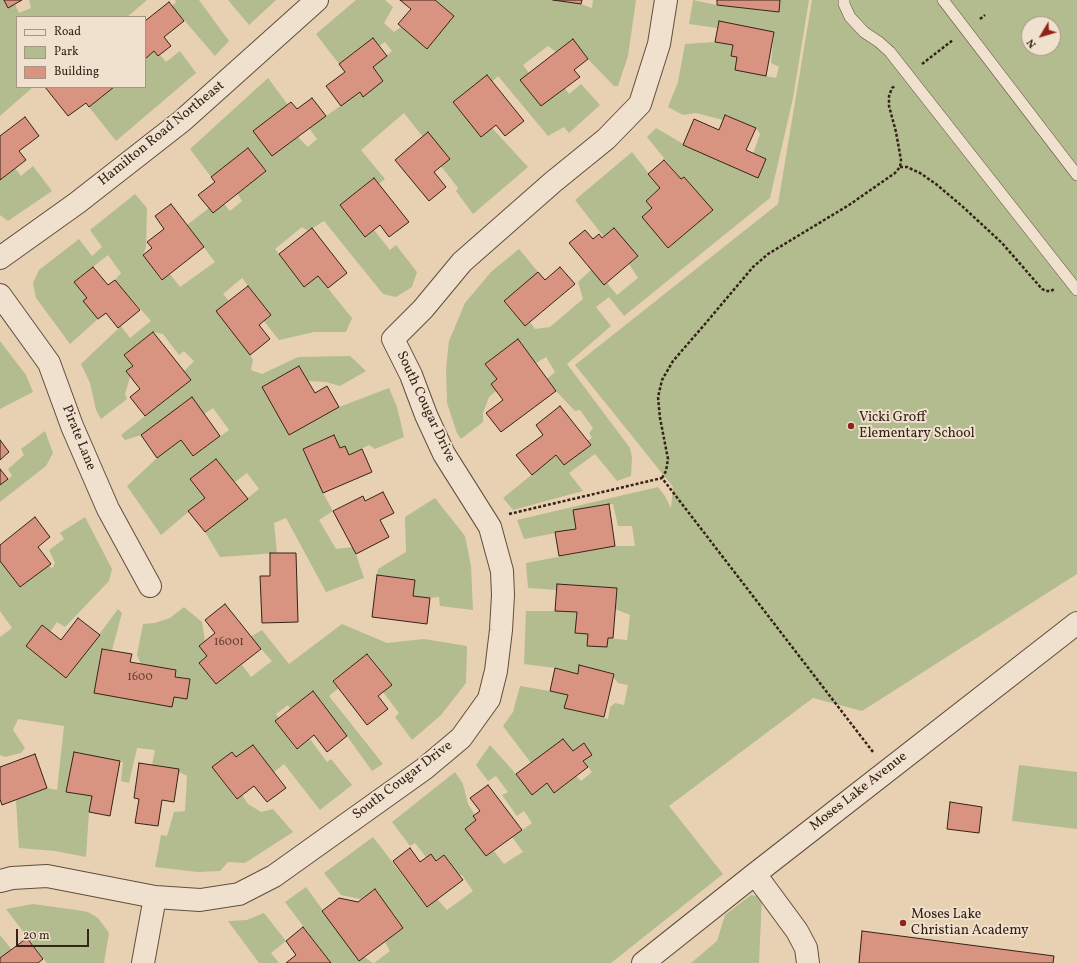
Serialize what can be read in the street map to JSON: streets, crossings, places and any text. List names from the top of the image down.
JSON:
{
  "streets": {
    "street": [
      "Hamilton Road Northeast",
      "South Cougar Drive",
      "Pirate Lane",
      "Moses Lake Avenue"
    ]
  },
  "places": ["Vicki Groff Elementary School", "Moses Lake Christian Academy"],
  "house_numbers": ["16001", "1600"],
  "legend": ["Road", "Park", "Building"],
  "scale_bar": "20 m",
  "north": "bottom left"
}
